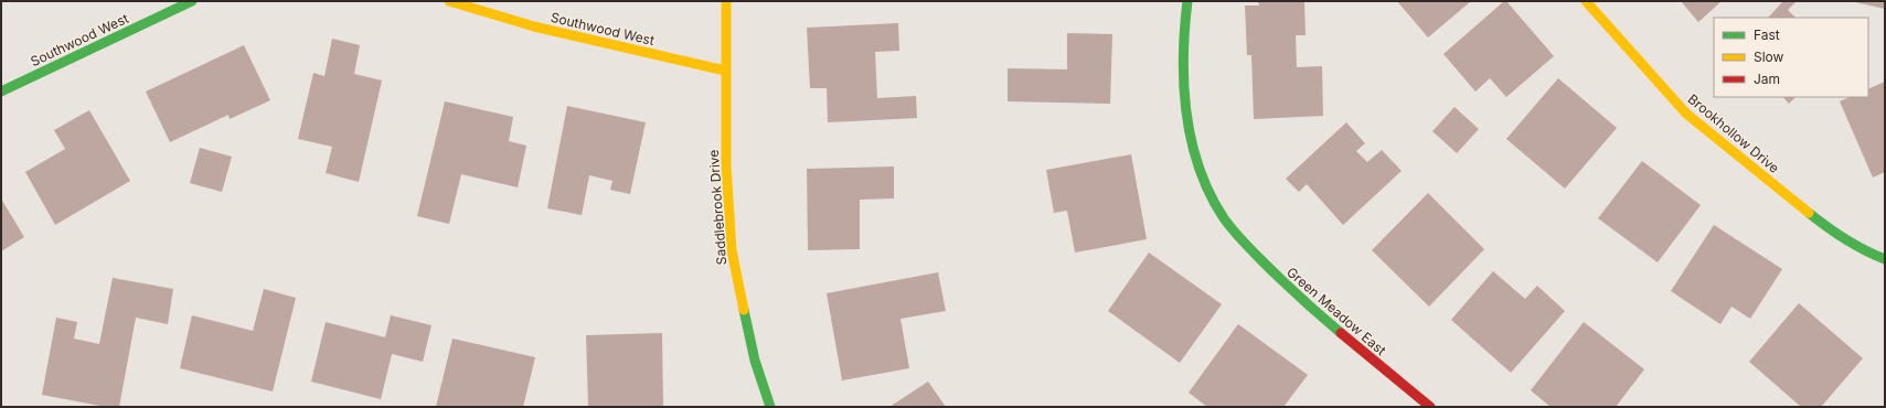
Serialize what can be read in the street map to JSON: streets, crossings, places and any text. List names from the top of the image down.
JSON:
{
  "streets": {
    "street": [
      "Southwood West",
      "Brookhollow Drive",
      "Saddlebrook Drive",
      "Green Meadow East"
    ]
  },
  "crossings": [
    ["Southwood West", "Saddlebrook Drive"]
  ],
  "legend": ["Fast", "Slow", "Jam"]
}
